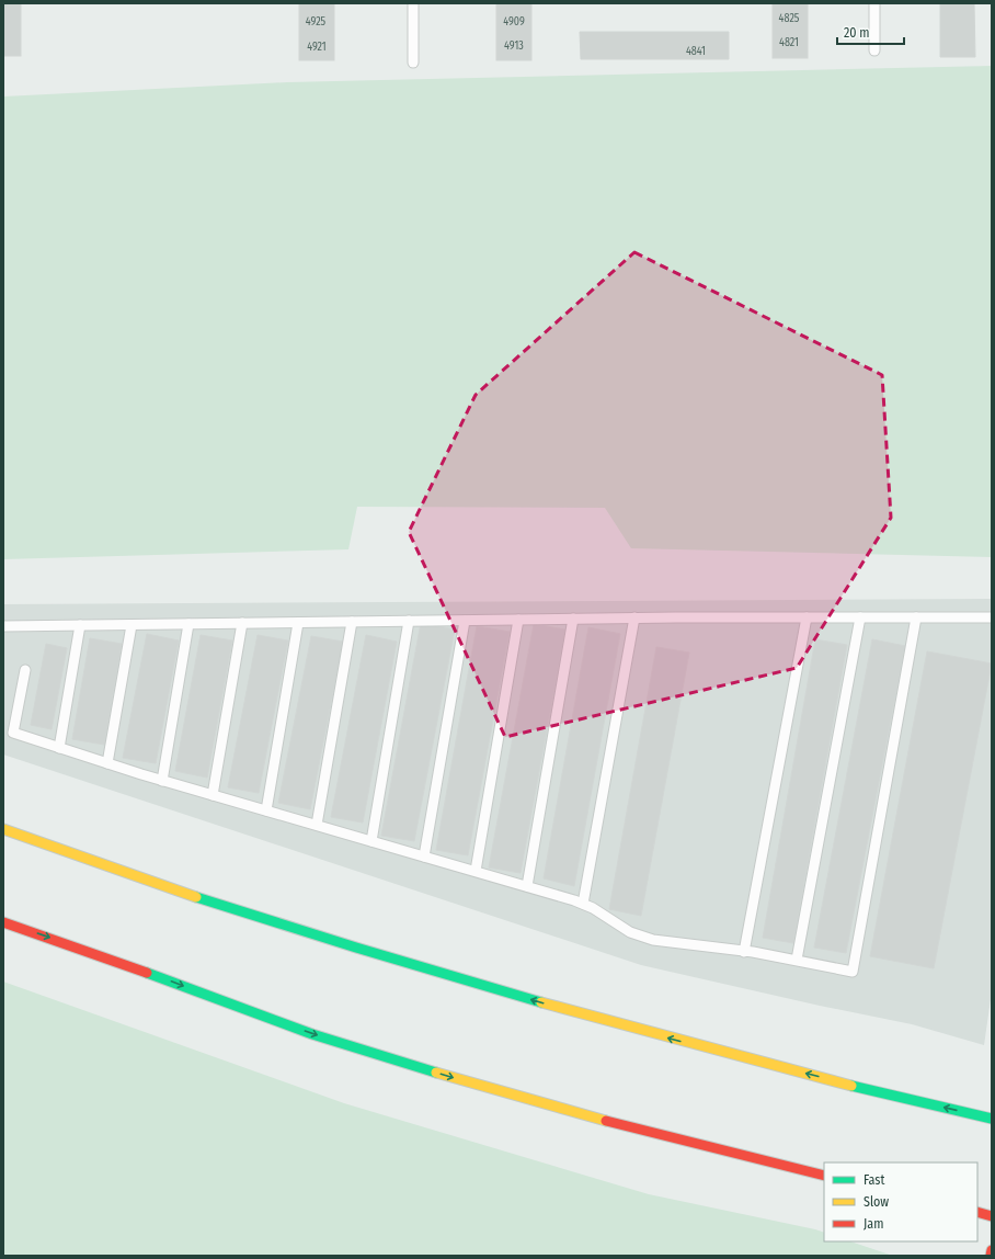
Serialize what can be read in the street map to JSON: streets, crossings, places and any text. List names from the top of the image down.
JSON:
{
  "house_numbers": [
    "4825",
    "4925",
    "4909",
    "4821",
    "4913",
    "4921",
    "4841"
  ],
  "legend": ["Fast", "Slow", "Jam"],
  "scale_bar": "20 m"
}
